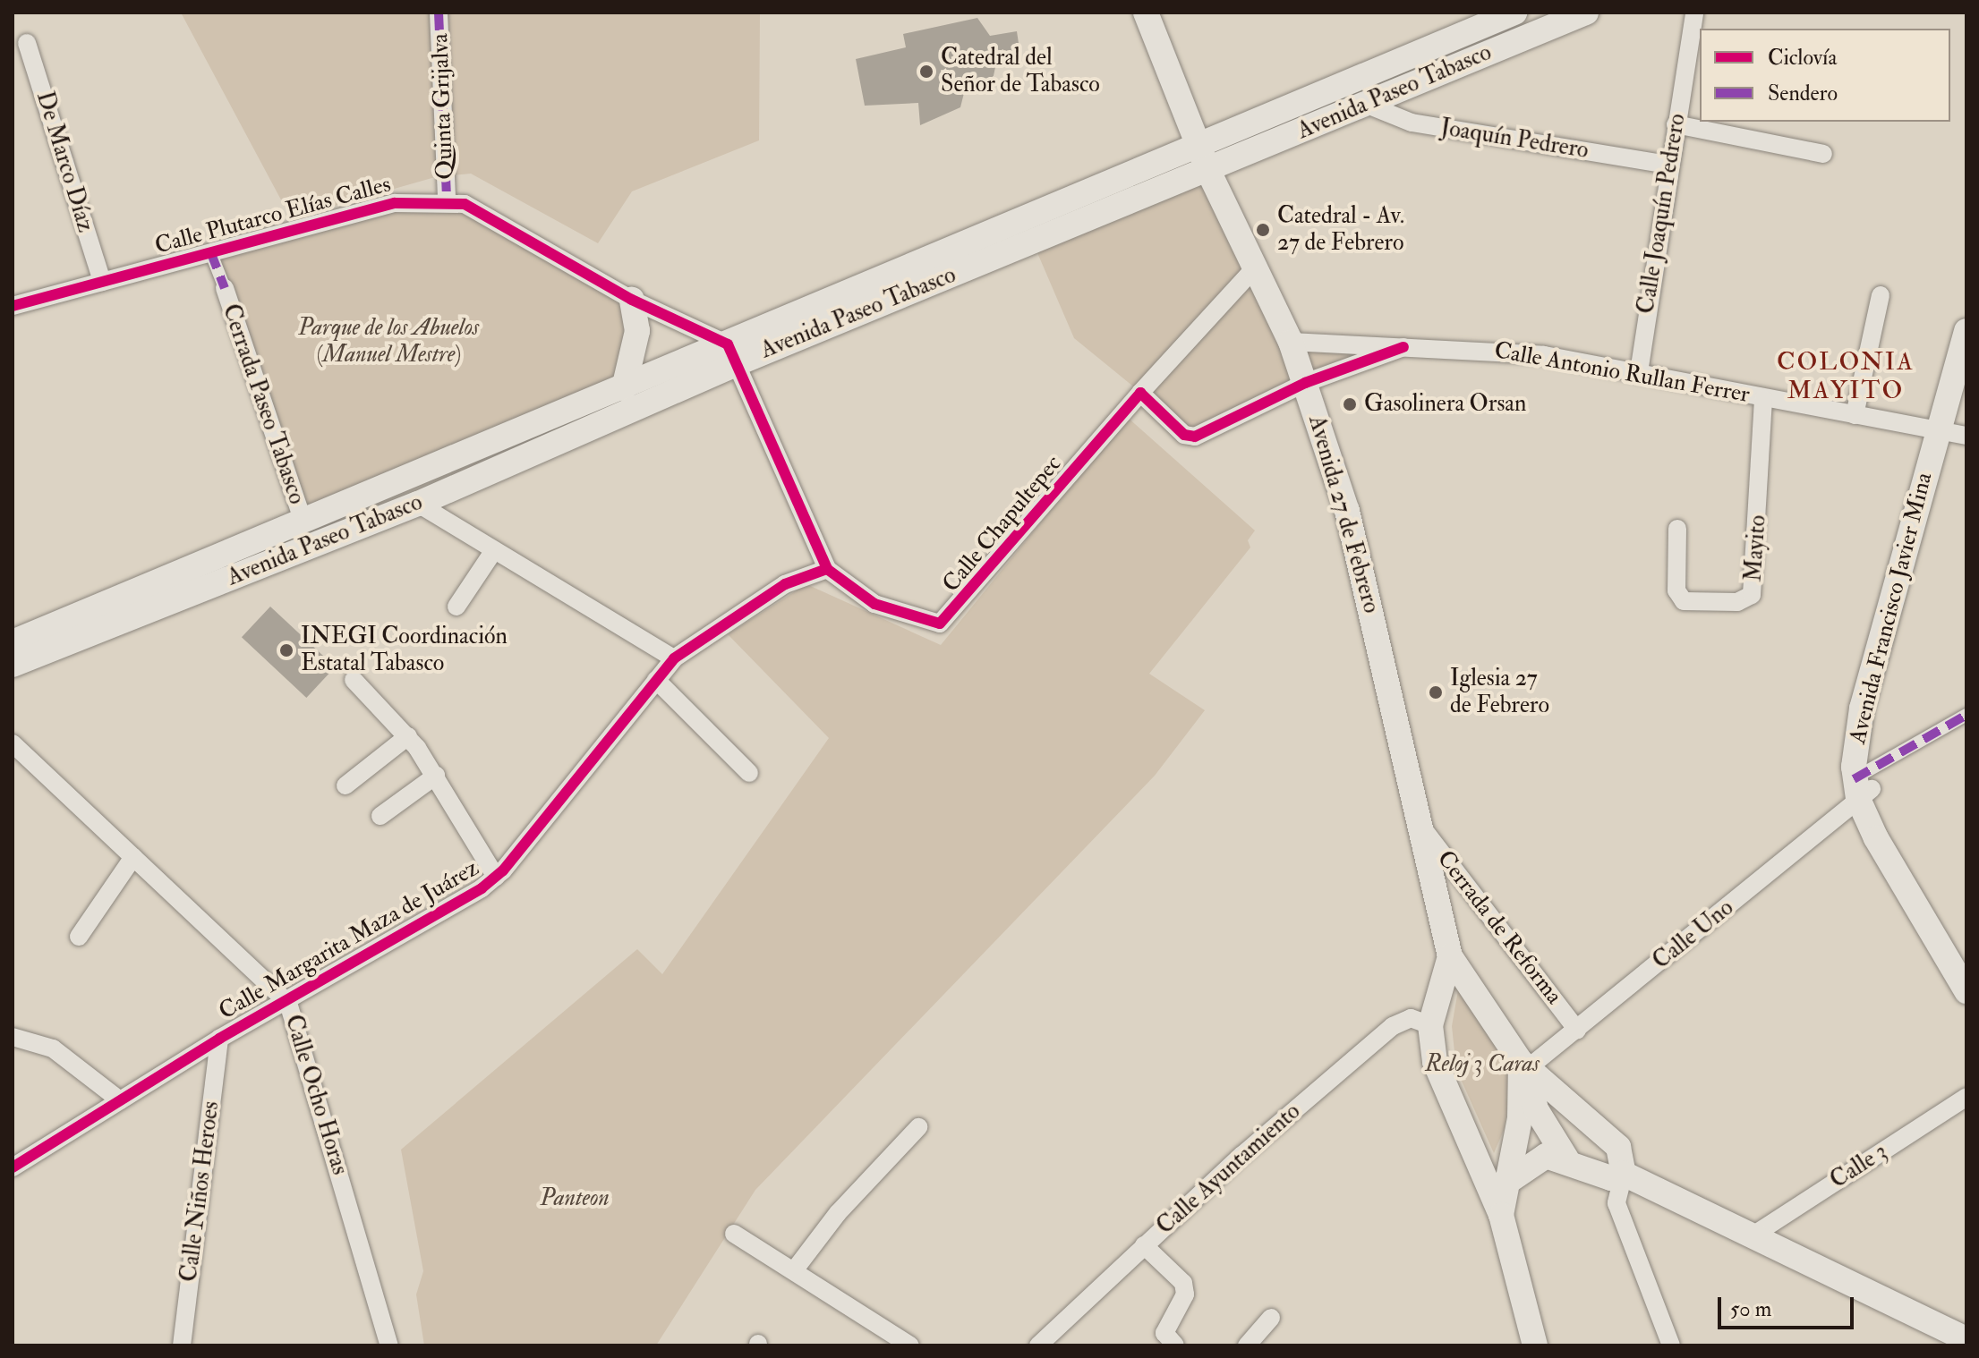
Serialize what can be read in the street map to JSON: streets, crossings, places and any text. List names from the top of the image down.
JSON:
{
  "streets": {
    "main road": ["Avenida Paseo Tabasco", "Avenida 27 de Febrero", "Avenida Francisco Javier Mina"],
    "street": [
      "Quinta Grijalva",
      "Joaquín Pedrero",
      "De Marco Díaz",
      "Calle Joaquín Pedrero",
      "Calle Plutarco Elías Calles",
      "Calle Antonio Rullan Ferrer",
      "Cerrada Paseo Tabasco",
      "Calle Chapultepec",
      "Mayito",
      "Cerrada de Reforma",
      "Calle Uno",
      "Calle Margarita Maza de Juárez",
      "Calle Ocho Horas",
      "Calle 3",
      "Calle Ayuntamiento",
      "Calle Niños Heroes"
    ]
  },
  "crossings": [
    ["Avenida Paseo Tabasco", "Joaquín Pedrero"],
    ["Avenida Paseo Tabasco", "Calle Plutarco Elías Calles"],
    ["Avenida Paseo Tabasco", "Cerrada Paseo Tabasco"],
    ["Avenida Paseo Tabasco", "Avenida 27 de Febrero"],
    ["Quinta Grijalva", "Calle Plutarco Elías Calles"],
    ["Joaquín Pedrero", "Calle Joaquín Pedrero"],
    ["De Marco Díaz", "Calle Plutarco Elías Calles"],
    ["Calle Joaquín Pedrero", "Calle Antonio Rullan Ferrer"],
    ["Calle Antonio Rullan Ferrer", "Avenida 27 de Febrero"],
    ["Calle Antonio Rullan Ferrer", "Mayito"],
    ["Calle Antonio Rullan Ferrer", "Avenida Francisco Javier Mina"],
    ["Avenida 27 de Febrero", "Calle Chapultepec"],
    ["Avenida 27 de Febrero", "Cerrada de Reforma"],
    ["Avenida 27 de Febrero", "Calle Uno"],
    ["Avenida 27 de Febrero", "Calle Ayuntamiento"],
    ["Calle Chapultepec", "Calle Margarita Maza de Juárez"],
    ["Avenida Francisco Javier Mina", "Calle Uno"],
    ["Cerrada de Reforma", "Calle Uno"],
    ["Calle Margarita Maza de Juárez", "Calle Ocho Horas"],
    ["Calle Margarita Maza de Juárez", "Calle Niños Heroes"]
  ],
  "districts": ["COLONIA MAYITO"],
  "parks": ["Parque de los Abuelos (Manuel Mestre)", "Reloj 3 Caras", "Panteon"],
  "places": [
    "Catedral del Señor de Tabasco",
    "Catedral - Av. 27 de Febrero",
    "Gasolinera Orsan",
    "INEGI Coordinación Estatal Tabasco",
    "Iglesia 27 de Febrero"
  ],
  "legend": ["Ciclovía", "Sendero"],
  "scale_bar": "50 m"
}
